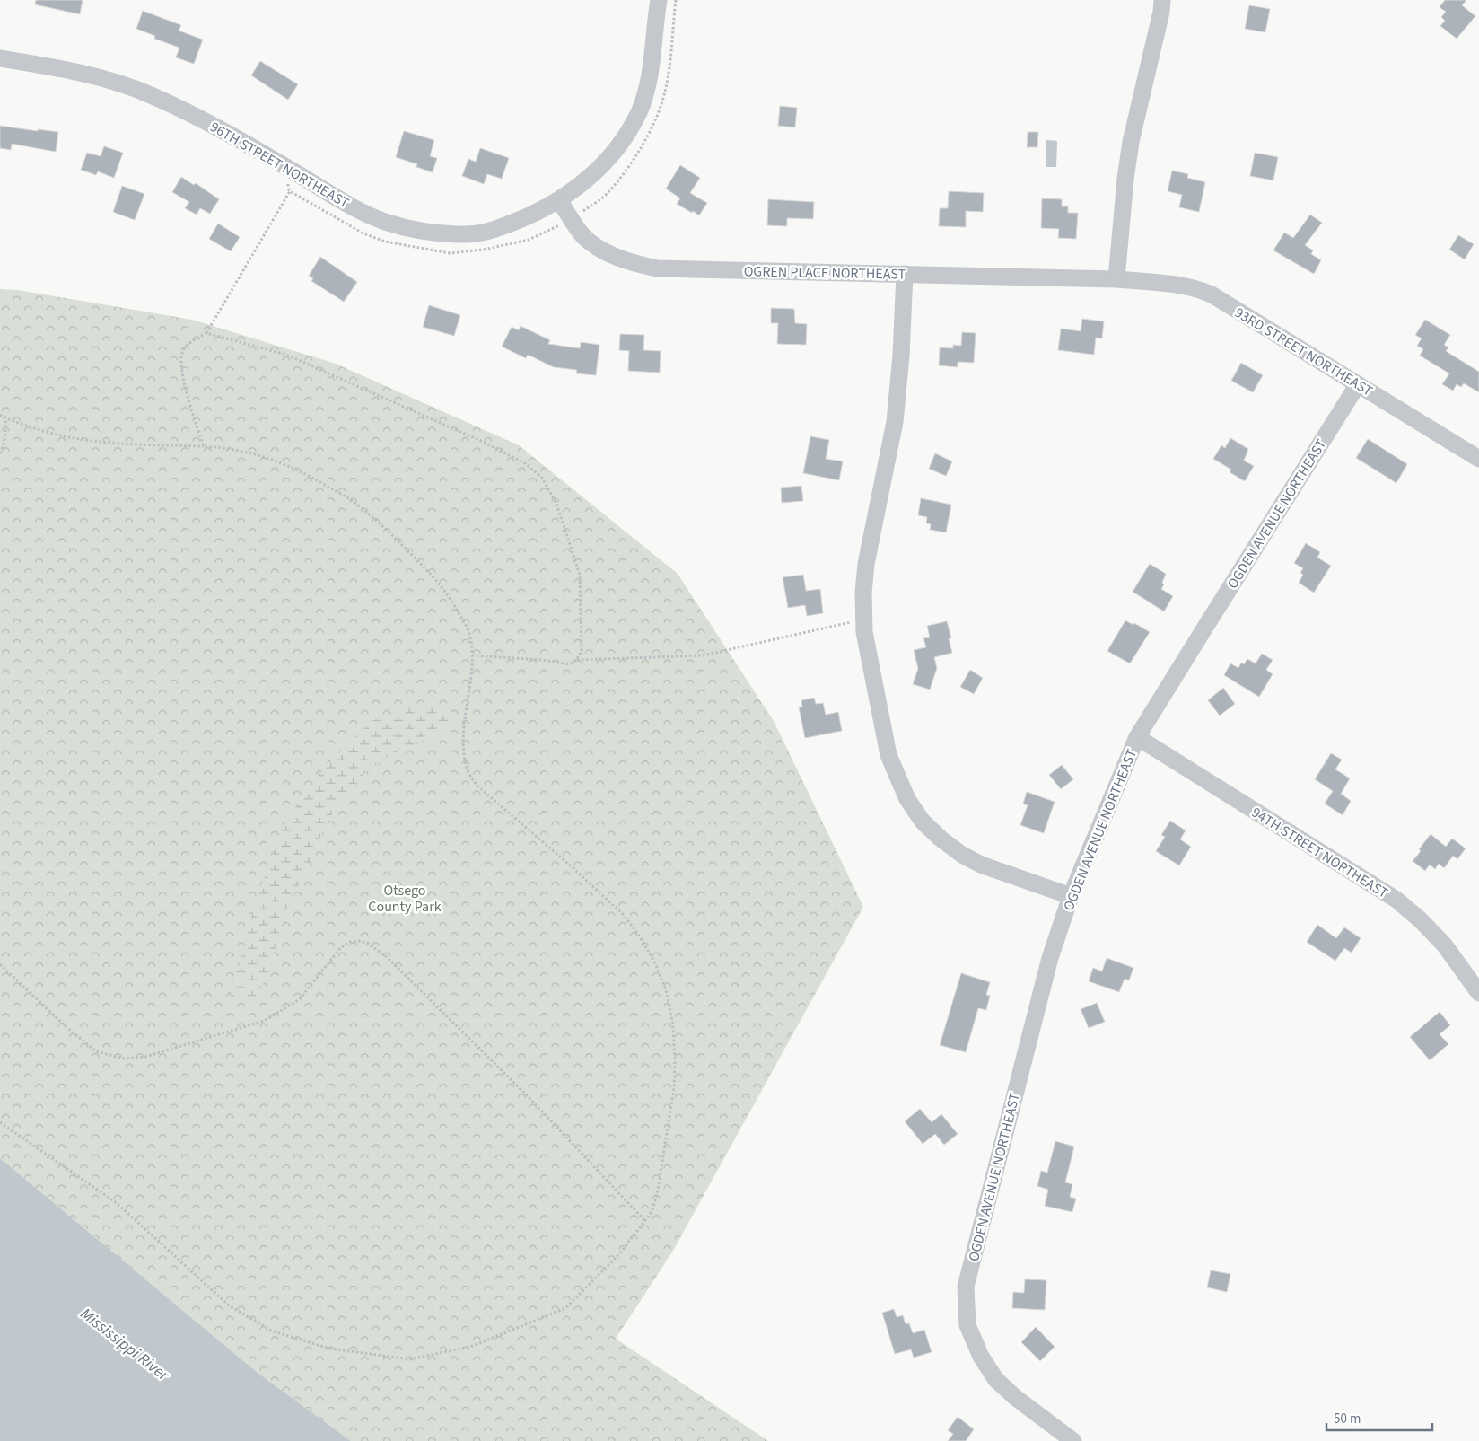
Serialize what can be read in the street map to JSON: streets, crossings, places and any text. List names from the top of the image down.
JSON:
{
  "streets": {
    "street": [
      "96TH STREET NORTHEAST",
      "OGREN PLACE NORTHEAST",
      "93RD STREET NORTHEAST",
      "OGDEN AVENUE NORTHEAST",
      "94TH STREET NORTHEAST"
    ]
  },
  "crossings": [
    ["96TH STREET NORTHEAST", "OGREN PLACE NORTHEAST"],
    ["OGREN PLACE NORTHEAST", "93RD STREET NORTHEAST"],
    ["93RD STREET NORTHEAST", "OGDEN AVENUE NORTHEAST"],
    ["OGDEN AVENUE NORTHEAST", "94TH STREET NORTHEAST"]
  ],
  "water": ["Mississippi River"],
  "parks": ["Otsego County Park"],
  "scale_bar": "50 m"
}
